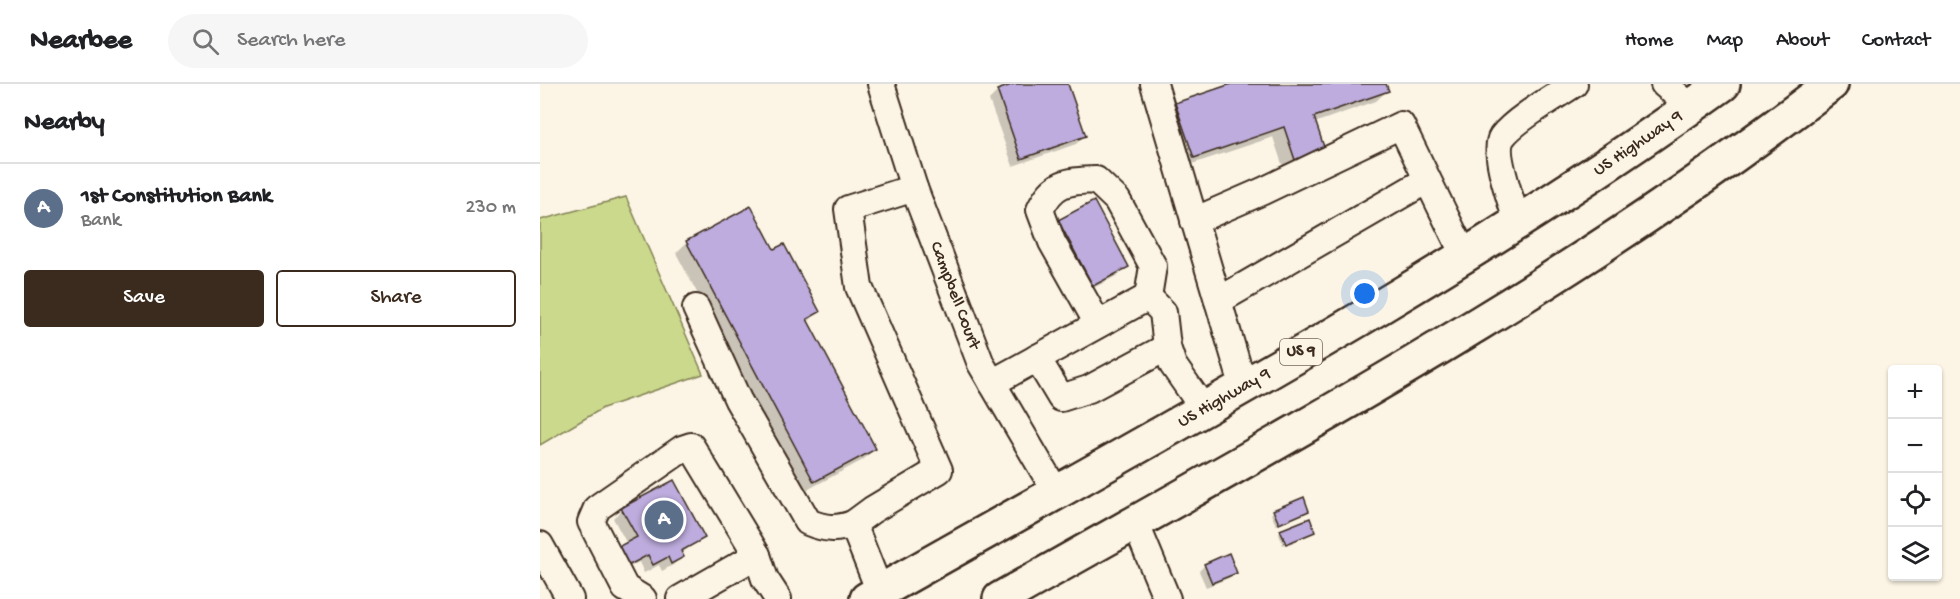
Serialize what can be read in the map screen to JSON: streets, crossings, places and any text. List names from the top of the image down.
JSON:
{
  "streets": {
    "highway": ["US Highway 9", "US 9"],
    "street": ["Campbell Court"]
  },
  "crossings": [
    ["US Highway 9", "Campbell Court"]
  ],
  "page": {
    "header": "Nearbee",
    "search": "Search here",
    "nav": [
      "Home",
      "Map",
      "About",
      "Contact"
    ],
    "heading": "Nearby",
    "list": [
      {
        "mark": "A",
        "name": "1st Constitution Bank",
        "note": "Bank",
        "value": "230 m"
      }
    ],
    "buttons": ["Save", "Share"],
    "map_buttons": ["+", "−"],
    "pins": "A"
  }
}
